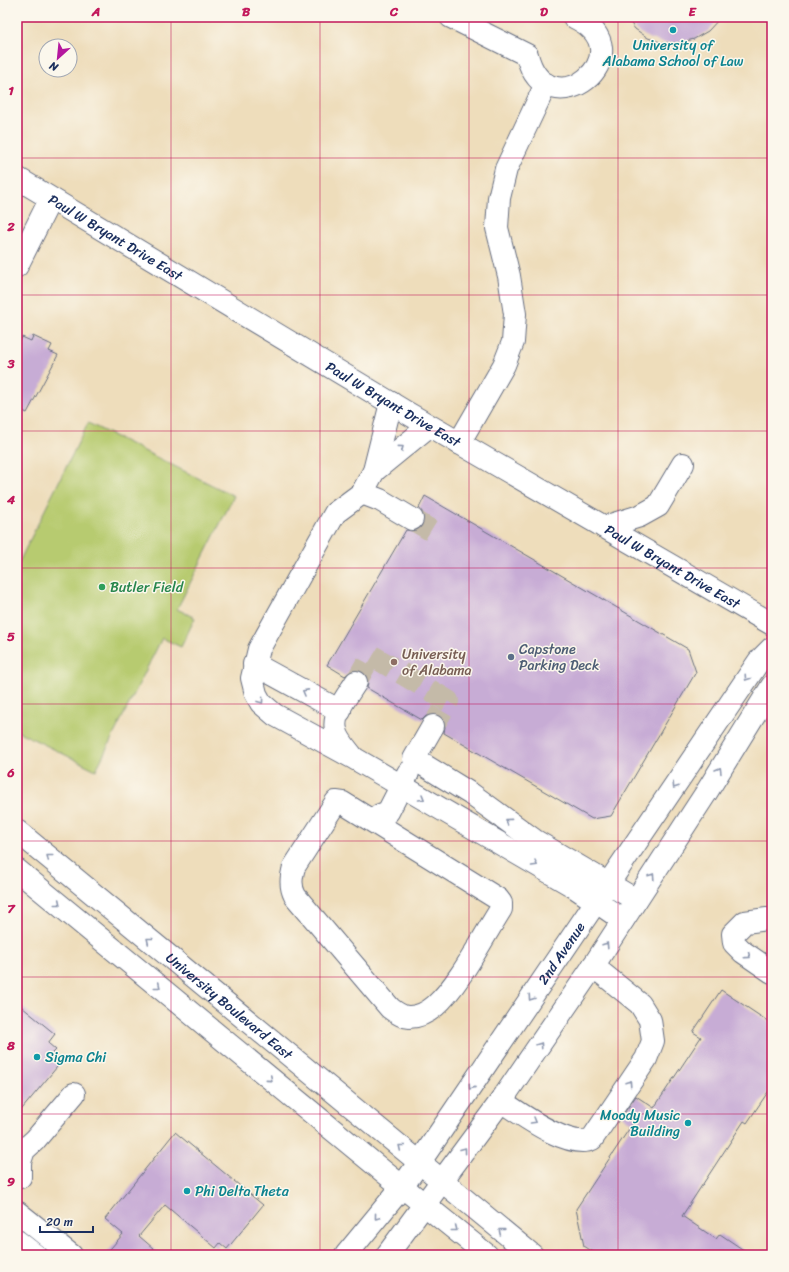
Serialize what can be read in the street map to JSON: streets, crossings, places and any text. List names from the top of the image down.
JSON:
{
  "streets": {
    "main road": ["Paul W Bryant Drive East", "2nd Avenue", "University Boulevard East"]
  },
  "crossings": [
    ["2nd Avenue", "University Boulevard East"]
  ],
  "places": [
    "University of Alabama School of Law",
    "Butler Field",
    "Capstone Parking Deck",
    "University of Alabama",
    "Sigma Chi",
    "Moody Music Building",
    "Phi Delta Theta"
  ],
  "scale_bar": "20 m",
  "north": "bottom left",
  "grid": {
    "columns": [
      "A",
      "B",
      "C",
      "D",
      "E"
    ],
    "rows": [
      "1",
      "2",
      "3",
      "4",
      "5",
      "6",
      "7",
      "8",
      "9"
    ]
  }
}
